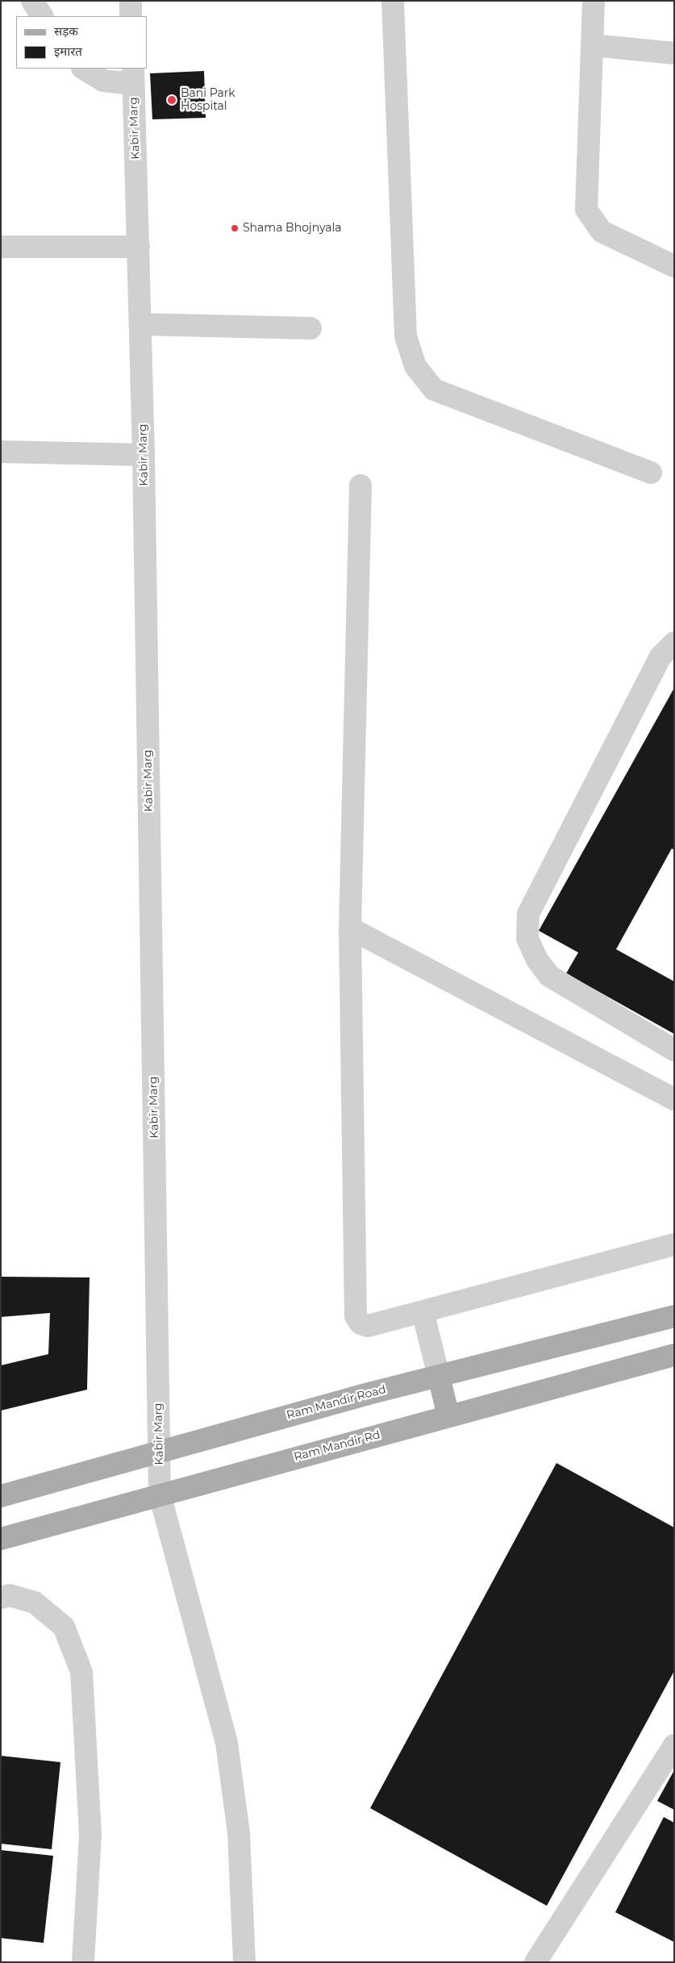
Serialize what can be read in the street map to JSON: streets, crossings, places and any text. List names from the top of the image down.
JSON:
{
  "streets": {
    "main road": ["Ram Mandir Road", "Ram Mandir Rd"],
    "street": ["Kabir Marg"]
  },
  "crossings": [
    ["Kabir Marg", "Ram Mandir Road"],
    ["Kabir Marg", "Ram Mandir Rd"]
  ],
  "places": ["Bani Park Hospital", "Shama Bhojnyala"],
  "legend": ["सड़क", "इमारत"]
}
